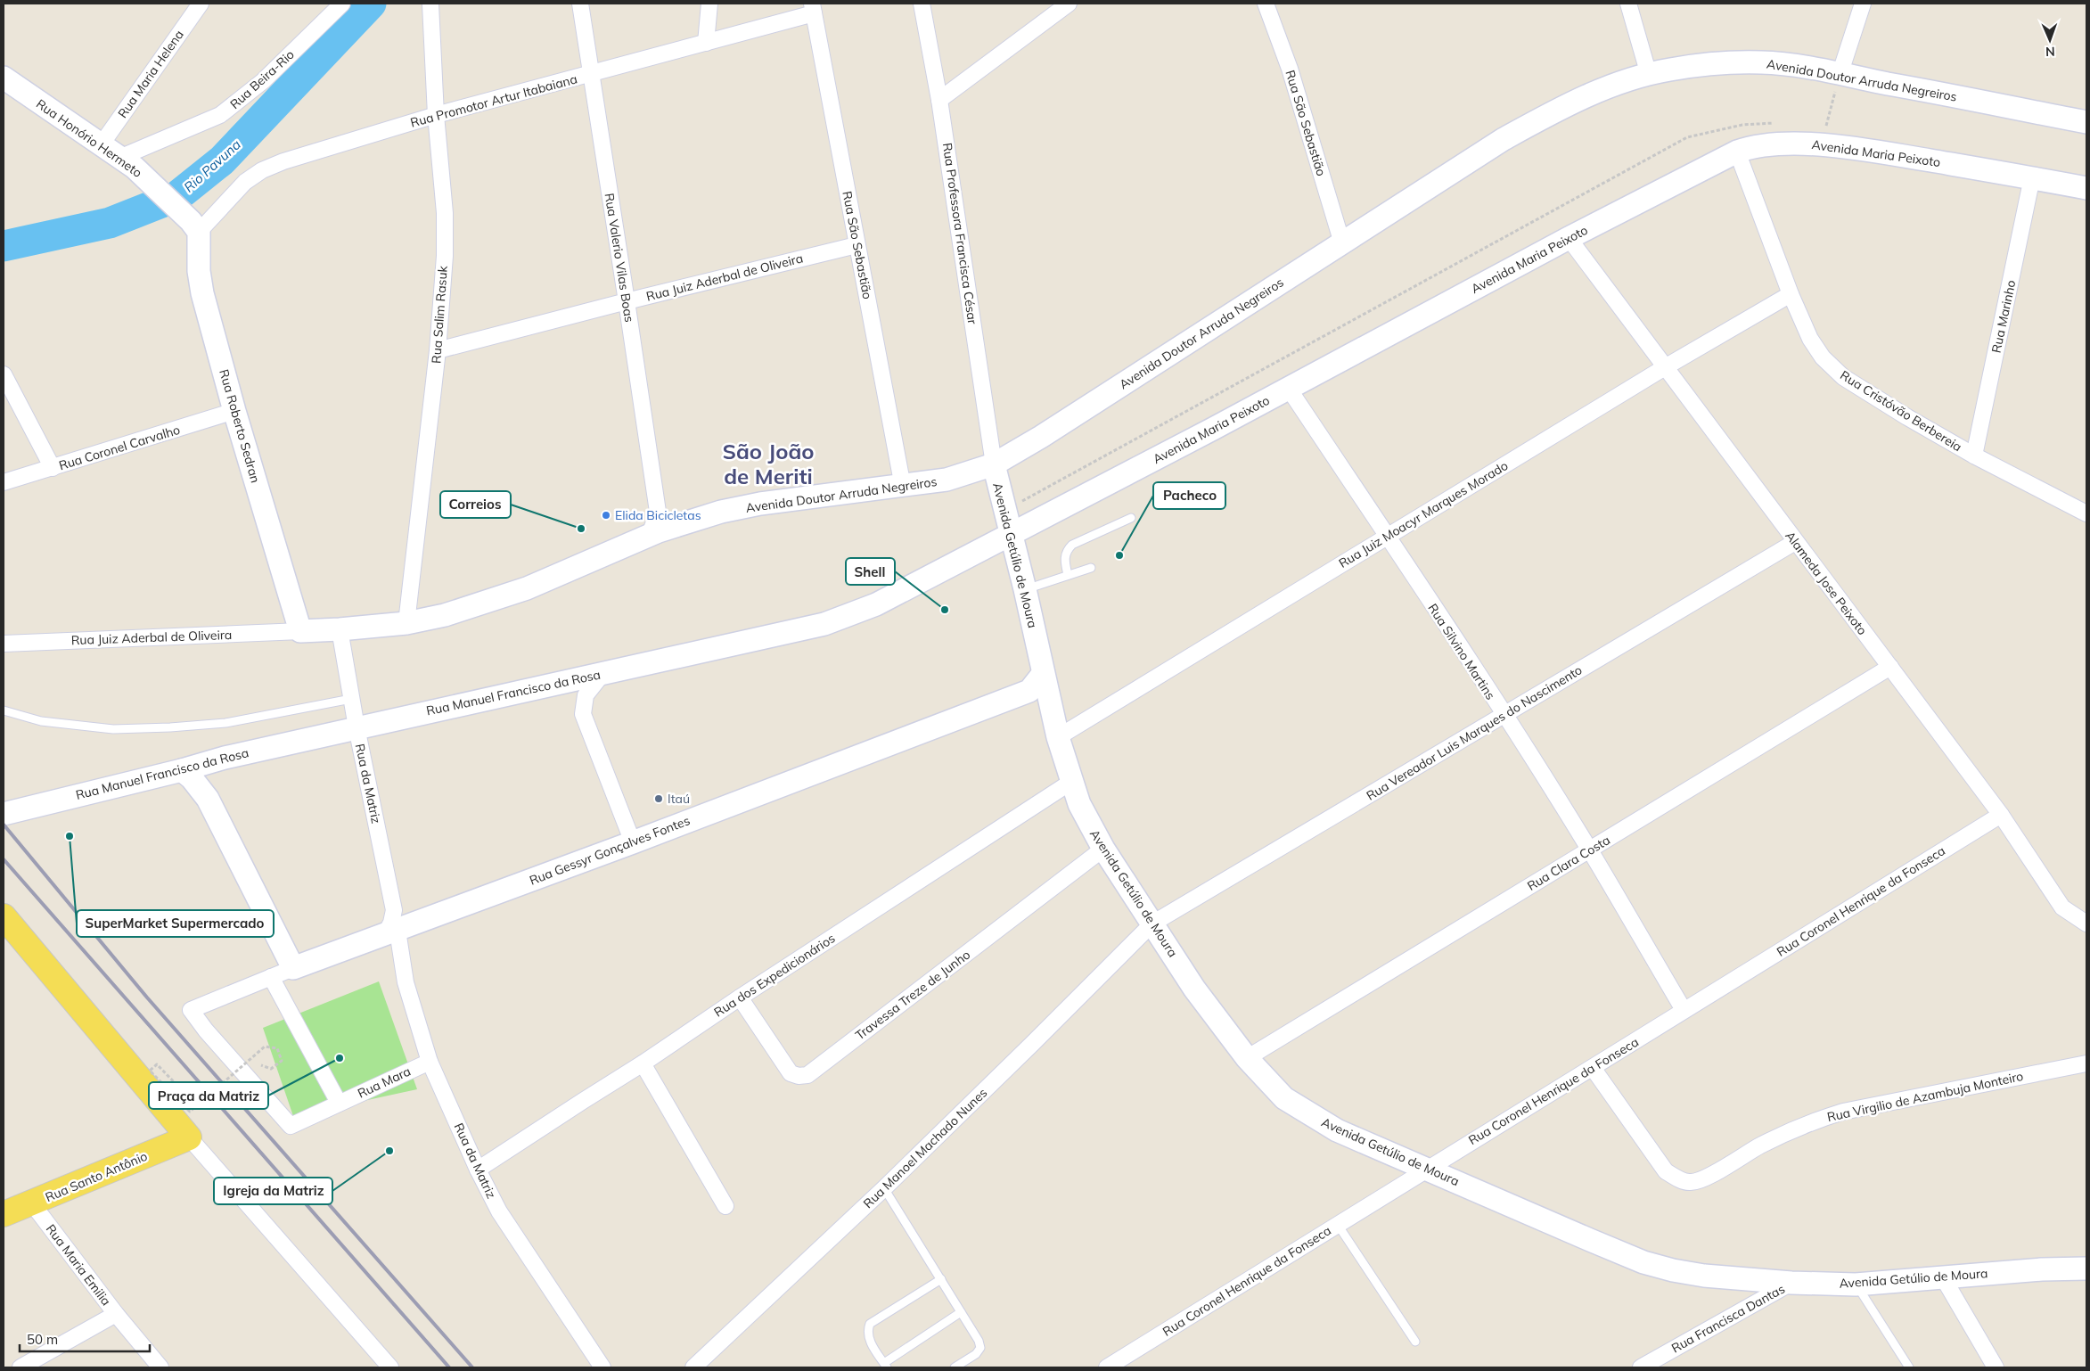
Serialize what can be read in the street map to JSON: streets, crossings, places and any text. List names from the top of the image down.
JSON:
{
  "streets": {
    "main road": [
      "Avenida Doutor Arruda Negreiros",
      "Rua Honório Hermeto",
      "Avenida Maria Peixoto",
      "Rua Roberto Sedran",
      "Avenida Getúlio de Moura",
      "Rua Manuel Francisco da Rosa",
      "Rua Gessyr Gonçalves Fontes",
      "Rua Santo Antônio"
    ],
    "street": [
      "Rua Maria Helena",
      "Rua Beira-Rio",
      "Rua Promotor Artur Itabaiana",
      "Rua São Sebastião",
      "Rua Professora Francisca César",
      "Rua Valerio Vilas Boas",
      "Rua Juiz Aderbal de Oliveira",
      "Rua Salim Rasuk",
      "Rua Marinho",
      "Rua Cristóvão Berbereia",
      "Rua Coronel Carvalho",
      "Rua Juiz Moacyr Marques Morado",
      "Alameda Jose Peixoto",
      "Rua Silvino Martins",
      "Rua Vereador Luis Marques do Nascimento",
      "Rua da Matriz",
      "Rua Clara Costa",
      "Rua Coronel Henrique da Fonseca",
      "Rua dos Expedicionários",
      "Travessa Treze de Junho",
      "Rua Mara",
      "Rua Virgilio de Azambuja Monteiro",
      "Rua Manoel Machado Nunes",
      "Rua Maria Emilia",
      "Rua Francisca Dantas"
    ]
  },
  "crossings": [
    ["Rua Maria Helena", "Rua Honório Hermeto"],
    ["Rua Beira-Rio", "Rua Honório Hermeto"],
    ["Avenida Doutor Arruda Negreiros", "Rua São Sebastião"],
    ["Avenida Doutor Arruda Negreiros", "Rua Professora Francisca César"],
    ["Avenida Doutor Arruda Negreiros", "Rua Valerio Vilas Boas"],
    ["Avenida Doutor Arruda Negreiros", "Rua Juiz Aderbal de Oliveira"],
    ["Avenida Doutor Arruda Negreiros", "Rua Salim Rasuk"],
    ["Avenida Doutor Arruda Negreiros", "Rua Roberto Sedran"],
    ["Avenida Doutor Arruda Negreiros", "Avenida Getúlio de Moura"],
    ["Avenida Doutor Arruda Negreiros", "Rua da Matriz"],
    ["Rua Promotor Artur Itabaiana", "Rua São Sebastião"],
    ["Rua Promotor Artur Itabaiana", "Rua Honório Hermeto"],
    ["Rua Promotor Artur Itabaiana", "Rua Valerio Vilas Boas"],
    ["Rua Promotor Artur Itabaiana", "Rua Salim Rasuk"],
    ["Rua Promotor Artur Itabaiana", "Rua Roberto Sedran"],
    ["Rua São Sebastião", "Rua Juiz Aderbal de Oliveira"],
    ["Rua Honório Hermeto", "Rua Roberto Sedran"],
    ["Avenida Maria Peixoto", "Rua Marinho"],
    ["Avenida Maria Peixoto", "Rua Cristóvão Berbereia"],
    ["Avenida Maria Peixoto", "Avenida Getúlio de Moura"],
    ["Avenida Maria Peixoto", "Alameda Jose Peixoto"],
    ["Avenida Maria Peixoto", "Rua Silvino Martins"],
    ["Avenida Maria Peixoto", "Rua Manuel Francisco da Rosa"],
    ["Rua Professora Francisca César", "Avenida Getúlio de Moura"],
    ["Rua Valerio Vilas Boas", "Rua Juiz Aderbal de Oliveira"],
    ["Rua Juiz Aderbal de Oliveira", "Rua Salim Rasuk"],
    ["Rua Juiz Aderbal de Oliveira", "Rua Roberto Sedran"],
    ["Rua Marinho", "Rua Cristóvão Berbereia"],
    ["Rua Cristóvão Berbereia", "Rua Juiz Moacyr Marques Morado"],
    ["Rua Roberto Sedran", "Rua Coronel Carvalho"],
    ["Rua Juiz Moacyr Marques Morado", "Avenida Getúlio de Moura"],
    ["Rua Juiz Moacyr Marques Morado", "Alameda Jose Peixoto"],
    ["Rua Juiz Moacyr Marques Morado", "Rua Silvino Martins"],
    ["Avenida Getúlio de Moura", "Rua Manuel Francisco da Rosa"],
    ["Avenida Getúlio de Moura", "Rua Vereador Luis Marques do Nascimento"],
    ["Avenida Getúlio de Moura", "Rua Gessyr Gonçalves Fontes"],
    ["Avenida Getúlio de Moura", "Rua Clara Costa"],
    ["Avenida Getúlio de Moura", "Rua Coronel Henrique da Fonseca"],
    ["Avenida Getúlio de Moura", "Rua dos Expedicionários"],
    ["Avenida Getúlio de Moura", "Travessa Treze de Junho"],
    ["Avenida Getúlio de Moura", "Rua Manoel Machado Nunes"],
    ["Avenida Getúlio de Moura", "Rua Francisca Dantas"],
    ["Alameda Jose Peixoto", "Rua Vereador Luis Marques do Nascimento"],
    ["Alameda Jose Peixoto", "Rua Clara Costa"],
    ["Alameda Jose Peixoto", "Rua Coronel Henrique da Fonseca"],
    ["Rua Silvino Martins", "Rua Vereador Luis Marques do Nascimento"],
    ["Rua Silvino Martins", "Rua Clara Costa"],
    ["Rua Silvino Martins", "Rua Coronel Henrique da Fonseca"],
    ["Rua Manuel Francisco da Rosa", "Rua da Matriz"],
    ["Rua Vereador Luis Marques do Nascimento", "Rua Manoel Machado Nunes"],
    ["Rua da Matriz", "Rua Gessyr Gonçalves Fontes"],
    ["Rua da Matriz", "Rua dos Expedicionários"],
    ["Rua da Matriz", "Rua Mara"],
    ["Rua Gessyr Gonçalves Fontes", "Rua Mara"],
    ["Rua Coronel Henrique da Fonseca", "Rua Virgilio de Azambuja Monteiro"],
    ["Rua dos Expedicionários", "Travessa Treze de Junho"],
    ["Rua Santo Antônio", "Rua Maria Emilia"]
  ],
  "districts": ["São João de Meriti"],
  "water": ["Rio Pavuna"],
  "places": [
    "Elida Bicicletas",
    "Correios",
    "Pacheco",
    "Shell",
    "Itaú",
    "SuperMarket Supermercado",
    "Praça da Matriz",
    "Igreja da Matriz"
  ],
  "scale_bar": "50 m",
  "north": "bottom"
}
